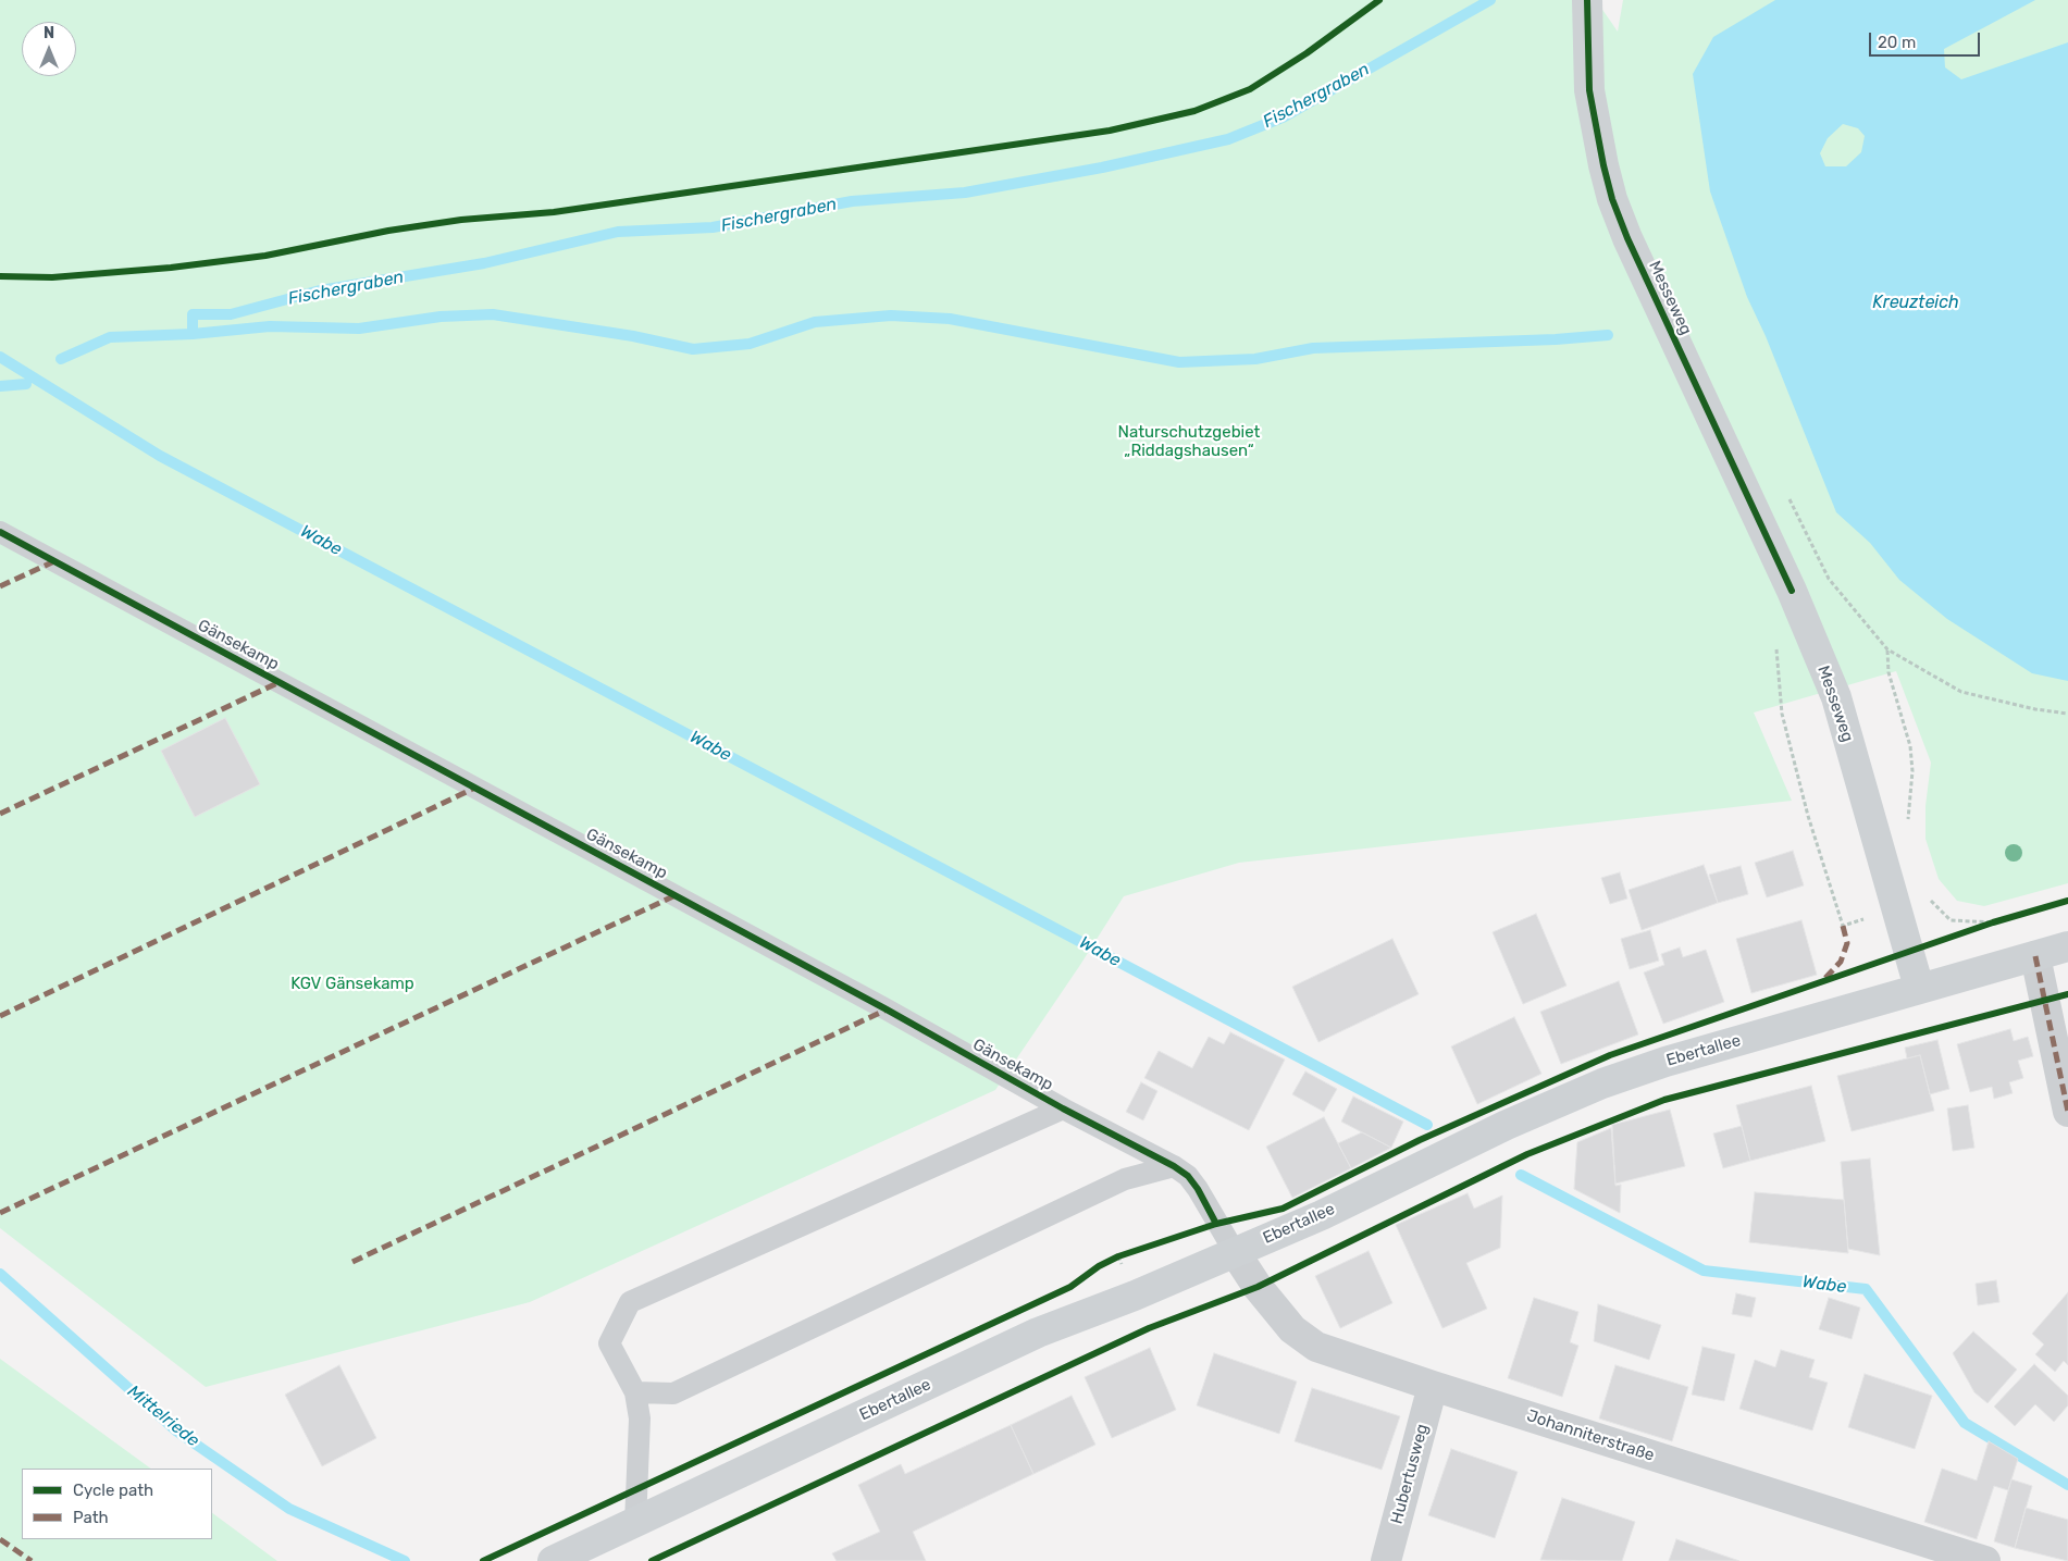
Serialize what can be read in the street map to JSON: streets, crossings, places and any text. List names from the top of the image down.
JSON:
{
  "streets": {
    "main road": ["Messeweg", "Ebertallee"],
    "street": ["Johanniterstraße", "Hubertusweg"],
    "lane": ["Gänsekamp"]
  },
  "crossings": [
    ["Messeweg", "Ebertallee"],
    ["Gänsekamp", "Ebertallee"],
    ["Gänsekamp", "Johanniterstraße"],
    ["Ebertallee", "Johanniterstraße"],
    ["Johanniterstraße", "Hubertusweg"]
  ],
  "water": [
    "Fischergraben",
    "Kreuzteich",
    "Wabe",
    "Mittelriede"
  ],
  "parks": ["Naturschutzgebiet „Riddagshausen“", "KGV Gänsekamp"],
  "legend": ["Cycle path", "Path"],
  "scale_bar": "20 m",
  "north": "top"
}
